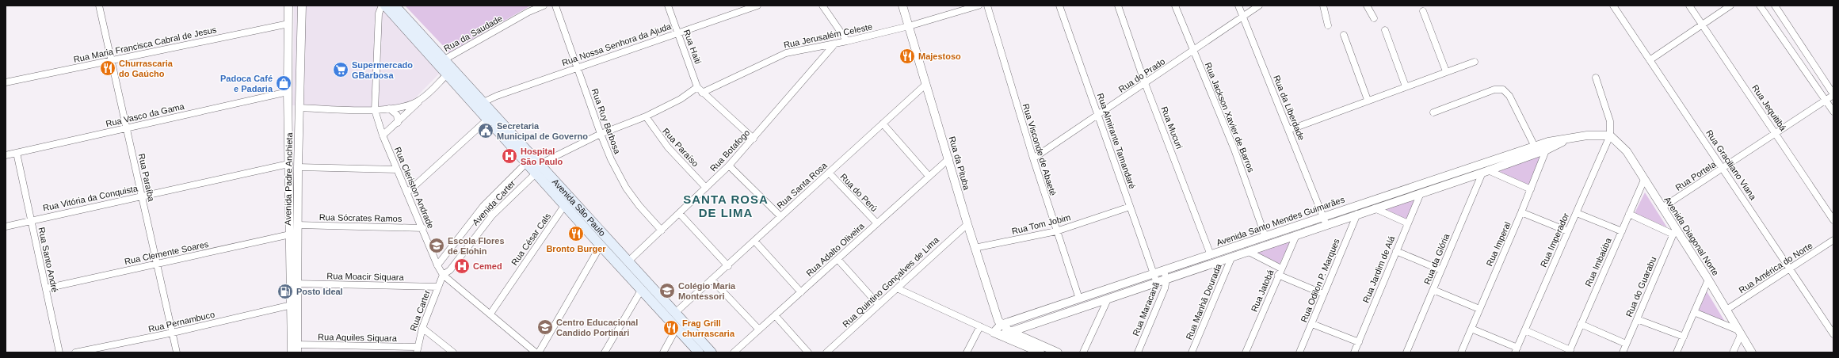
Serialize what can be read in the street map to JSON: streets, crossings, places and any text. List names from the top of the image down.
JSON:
{
  "streets": {
    "main road": ["Avenida São Paulo"],
    "street": [
      "Rua da Saudade",
      "Rua Jerusalém Celeste",
      "Rua Maria Francisca Cabral de Jesus",
      "Rua Nossa Senhora da Ajuda",
      "Rua Haiti",
      "Rua do Prado",
      "Rua da Liberdade",
      "Rua Jequitibá",
      "Rua Vasco da Gama",
      "Rua Jackson Xavier de Barros",
      "Rua Ruy Barbosa",
      "Rua Mucuri",
      "Rua Almirante Tamandaré",
      "Rua Paraíso",
      "Rua Visconde de Abaeté",
      "Rua Botafogo",
      "Rua da Pituba",
      "Rua Graciliano Viana",
      "Rua Portela",
      "Rua Paraíba",
      "Avenida Padre Anchieta",
      "Rua Santa Rosa",
      "Rua Cleriston Andrade",
      "Rua do Perú",
      "Rua Vitória da Conquista",
      "Avenida Carter",
      "Rua Sócrates Ramos",
      "Avenida Santo Mendes Guimarães",
      "Rua Tom Jobim",
      "Avenida Diagonal Norte",
      "Rua César Cals",
      "Rua Imperador",
      "Rua Imperal",
      "Rua Adalto Oliveira",
      "Rua Clemente Soares",
      "Rua da Glória",
      "Rua Santo André",
      "Rua Imbaúba",
      "Rua América do Norte",
      "Rua Jardim de Alá",
      "Rua Moacir Siquara",
      "Rua Odilon P. Marques",
      "Rua Quintino Gonçalves de Lima",
      "Rua do Guarabu",
      "Rua Jatobá",
      "Rua Manhã Dourada",
      "Rua Maracanã",
      "Rua Carter",
      "Rua Pernambuco",
      "Rua Aquiles Siquara"
    ]
  },
  "crossings": [
    ["Rua da Saudade", "Avenida São Paulo"],
    ["Rua Jerusalém Celeste", "Rua Haiti"],
    ["Rua Jerusalém Celeste", "Rua Botafogo"],
    ["Rua Jerusalém Celeste", "Rua da Pituba"],
    ["Rua Maria Francisca Cabral de Jesus", "Rua Paraíba"],
    ["Rua Maria Francisca Cabral de Jesus", "Avenida Padre Anchieta"],
    ["Rua Nossa Senhora da Ajuda", "Rua Haiti"],
    ["Rua Nossa Senhora da Ajuda", "Rua Ruy Barbosa"],
    ["Rua Nossa Senhora da Ajuda", "Avenida São Paulo"],
    ["Rua Haiti", "Rua Botafogo"],
    ["Rua do Prado", "Rua da Liberdade"],
    ["Rua do Prado", "Rua Jackson Xavier de Barros"],
    ["Rua do Prado", "Rua Mucuri"],
    ["Rua do Prado", "Rua Almirante Tamandaré"],
    ["Rua do Prado", "Rua Visconde de Abaeté"],
    ["Rua da Liberdade", "Avenida Santo Mendes Guimarães"],
    ["Rua Jequitibá", "Rua Portela"],
    ["Rua Vasco da Gama", "Rua Paraíba"],
    ["Rua Vasco da Gama", "Avenida Padre Anchieta"],
    ["Rua Vasco da Gama", "Rua Santo André"],
    ["Rua Jackson Xavier de Barros", "Avenida Santo Mendes Guimarães"],
    ["Rua Ruy Barbosa", "Rua Botafogo"],
    ["Rua Mucuri", "Avenida Santo Mendes Guimarães"],
    ["Rua Almirante Tamandaré", "Avenida Santo Mendes Guimarães"],
    ["Rua Almirante Tamandaré", "Rua Tom Jobim"],
    ["Rua Paraíso", "Rua Botafogo"],
    ["Rua Visconde de Abaeté", "Avenida Santo Mendes Guimarães"],
    ["Rua Visconde de Abaeté", "Rua Tom Jobim"],
    ["Rua Botafogo", "Avenida São Paulo"],
    ["Rua da Pituba", "Rua Santa Rosa"],
    ["Rua da Pituba", "Avenida Santo Mendes Guimarães"],
    ["Rua da Pituba", "Rua Tom Jobim"],
    ["Rua da Pituba", "Rua Adalto Oliveira"],
    ["Rua da Pituba", "Rua Quintino Gonçalves de Lima"],
    ["Rua Graciliano Viana", "Rua Portela"],
    ["Rua Graciliano Viana", "Rua América do Norte"],
    ["Rua Portela", "Avenida Diagonal Norte"],
    ["Rua Paraíba", "Rua Vitória da Conquista"],
    ["Rua Paraíba", "Rua Clemente Soares"],
    ["Rua Paraíba", "Rua Pernambuco"],
    ["Avenida Padre Anchieta", "Rua Vitória da Conquista"],
    ["Avenida Padre Anchieta", "Rua Sócrates Ramos"],
    ["Avenida Padre Anchieta", "Rua Clemente Soares"],
    ["Avenida Padre Anchieta", "Rua Moacir Siquara"],
    ["Avenida Padre Anchieta", "Rua Pernambuco"],
    ["Avenida Padre Anchieta", "Rua Aquiles Siquara"],
    ["Rua Santa Rosa", "Rua do Perú"],
    ["Rua Santa Rosa", "Avenida São Paulo"],
    ["Rua Cleriston Andrade", "Avenida Carter"],
    ["Rua Cleriston Andrade", "Rua Sócrates Ramos"],
    ["Rua Cleriston Andrade", "Rua César Cals"],
    ["Rua Cleriston Andrade", "Rua Carter"],
    ["Rua do Perú", "Rua Adalto Oliveira"],
    ["Rua Vitória da Conquista", "Rua Santo André"],
    ["Avenida Carter", "Avenida São Paulo"],
    ["Avenida Carter", "Rua Carter"],
    ["Avenida São Paulo", "Rua César Cals"],
    ["Avenida Santo Mendes Guimarães", "Avenida Diagonal Norte"],
    ["Avenida Santo Mendes Guimarães", "Rua Imperador"],
    ["Avenida Santo Mendes Guimarães", "Rua Imperal"],
    ["Avenida Santo Mendes Guimarães", "Rua da Glória"],
    ["Avenida Santo Mendes Guimarães", "Rua Jardim de Alá"],
    ["Avenida Santo Mendes Guimarães", "Rua Odilon P. Marques"],
    ["Avenida Santo Mendes Guimarães", "Rua Jatobá"],
    ["Avenida Santo Mendes Guimarães", "Rua Manhã Dourada"],
    ["Avenida Santo Mendes Guimarães", "Rua Maracanã"],
    ["Avenida Diagonal Norte", "Rua Imperador"],
    ["Avenida Diagonal Norte", "Rua Imbaúba"],
    ["Avenida Diagonal Norte", "Rua América do Norte"],
    ["Avenida Diagonal Norte", "Rua do Guarabu"],
    ["Rua Clemente Soares", "Rua Santo André"],
    ["Rua Moacir Siquara", "Rua Carter"],
    ["Rua Carter", "Rua Aquiles Siquara"]
  ],
  "districts": ["SANTA ROSA DE LIMA"],
  "places": {
    "restaurant": [
      "Majestoso",
      "Churrascaria do Gaúcho",
      "Bronto Burger",
      "Frag Grill churrascaria"
    ],
    "supermarket": ["Supermercado GBarbosa"],
    "shop": ["Padoca Café e Padaria"],
    "public building": ["Secretaria Municipal de Governo"],
    "hospital": ["Hospital São Paulo", "Cemed"],
    "school or university": ["Escola Flores de Elohin", "Colégio Maria Montessori", "Centro Educacional Candido Portinari"],
    "fuel station": ["Posto Ideal"]
  }
}
